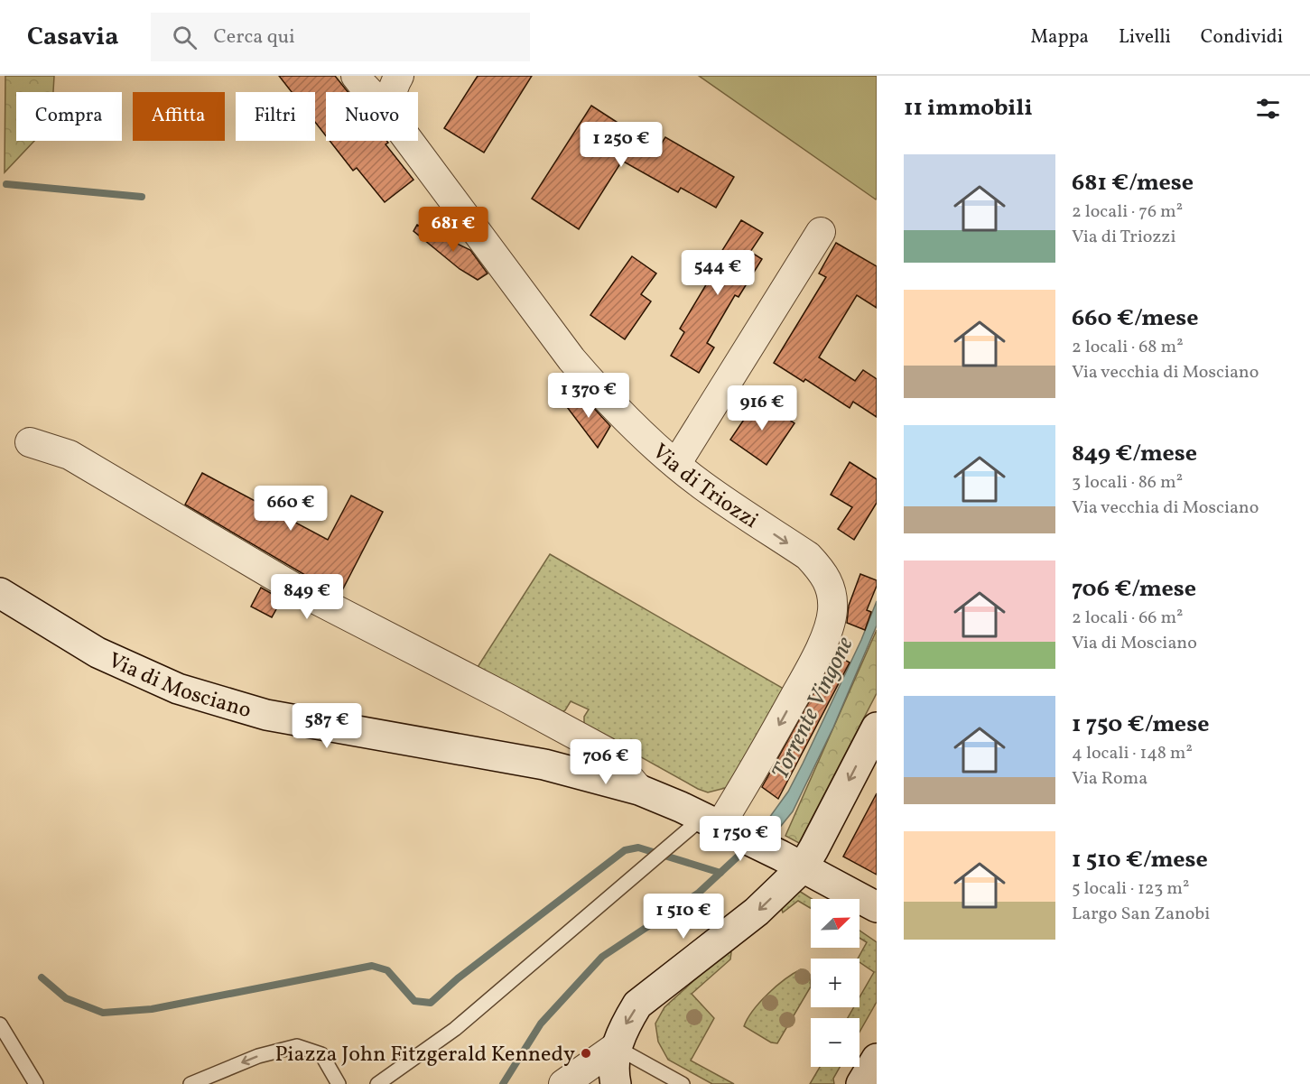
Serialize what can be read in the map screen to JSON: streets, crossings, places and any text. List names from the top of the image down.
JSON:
{
  "streets": {
    "main road": ["Via di Mosciano"],
    "street": ["Via di Triozzi"]
  },
  "crossings": [
    ["Via di Triozzi", "Via di Mosciano"]
  ],
  "water": ["Torrente Vingone"],
  "places": ["Piazza John Fitzgerald Kennedy"],
  "north": "top right",
  "page": {
    "header": "Casavia",
    "search": "Cerca qui",
    "nav": ["Mappa", "Livelli", "Condividi"],
    "heading": "11 immobili",
    "chip": [
      "Compra",
      "Affitta",
      "Filtri",
      "Nuovo"
    ],
    "price": [
      "1 250 €",
      "681 €",
      "544 €",
      "1 370 €",
      "916 €",
      "660 €",
      "849 €",
      "587 €",
      "706 €",
      "1 750 €",
      "1 510 €"
    ],
    "list": [
      {
        "name": "681 €/mese",
        "note": "2 locali · 76 m² · Via di Triozzi"
      },
      {
        "name": "660 €/mese",
        "note": "2 locali · 68 m² · Via vecchia di Mosciano"
      },
      {
        "name": "849 €/mese",
        "note": "3 locali · 86 m² · Via vecchia di Mosciano"
      },
      {
        "name": "706 €/mese",
        "note": "2 locali · 66 m² · Via di Mosciano"
      },
      {
        "name": "1 750 €/mese",
        "note": "4 locali · 148 m² · Via Roma"
      },
      {
        "name": "1 510 €/mese",
        "note": "5 locali · 123 m² · Largo San Zanobi"
      }
    ],
    "map_buttons": ["+", "−"]
  }
}
